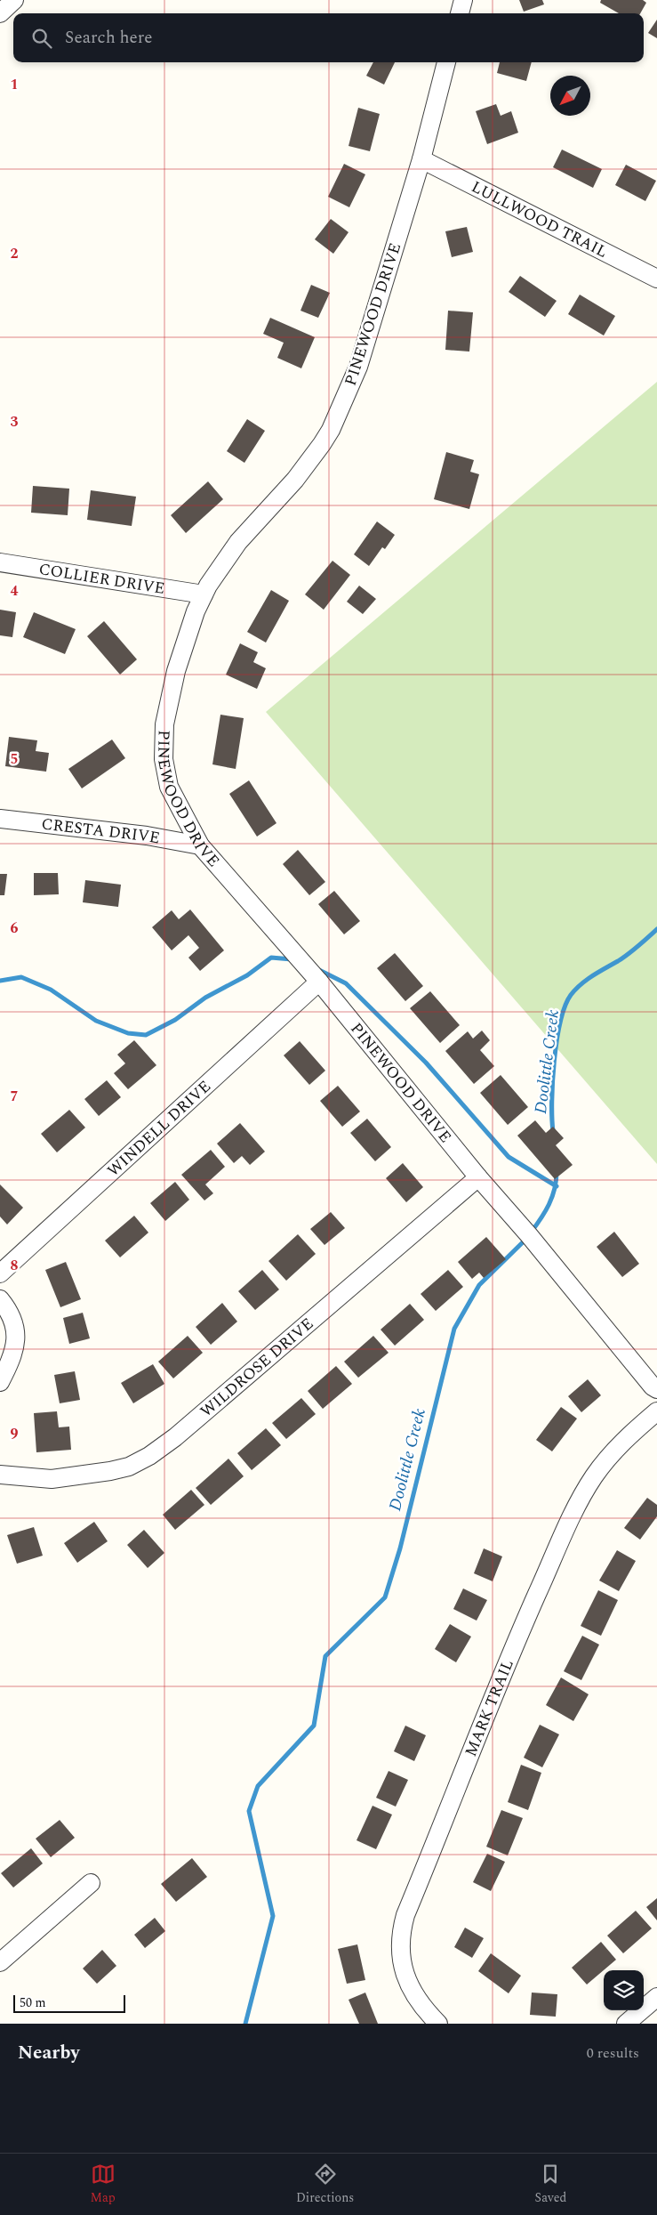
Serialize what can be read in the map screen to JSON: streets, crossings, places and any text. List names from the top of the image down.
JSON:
{
  "streets": {
    "street": [
      "LULLWOOD TRAIL",
      "PINEWOOD DRIVE",
      "COLLIER DRIVE",
      "CRESTA DRIVE",
      "WINDELL DRIVE",
      "WILDROSE DRIVE",
      "MARK TRAIL"
    ]
  },
  "crossings": [
    ["LULLWOOD TRAIL", "PINEWOOD DRIVE"],
    ["PINEWOOD DRIVE", "COLLIER DRIVE"],
    ["PINEWOOD DRIVE", "CRESTA DRIVE"],
    ["PINEWOOD DRIVE", "WINDELL DRIVE"],
    ["PINEWOOD DRIVE", "WILDROSE DRIVE"]
  ],
  "water": ["Doolittle Creek"],
  "scale_bar": "50 m",
  "north": "bottom left",
  "page": {
    "search": "Search here",
    "scale": "50 m",
    "heading": ["Nearby", "0 results"],
    "nav": ["Map", "Directions", "Saved"]
  },
  "grid": {
    "rows": [
      "1",
      "2",
      "3",
      "4",
      "5",
      "6",
      "7",
      "8",
      "9"
    ]
  }
}
